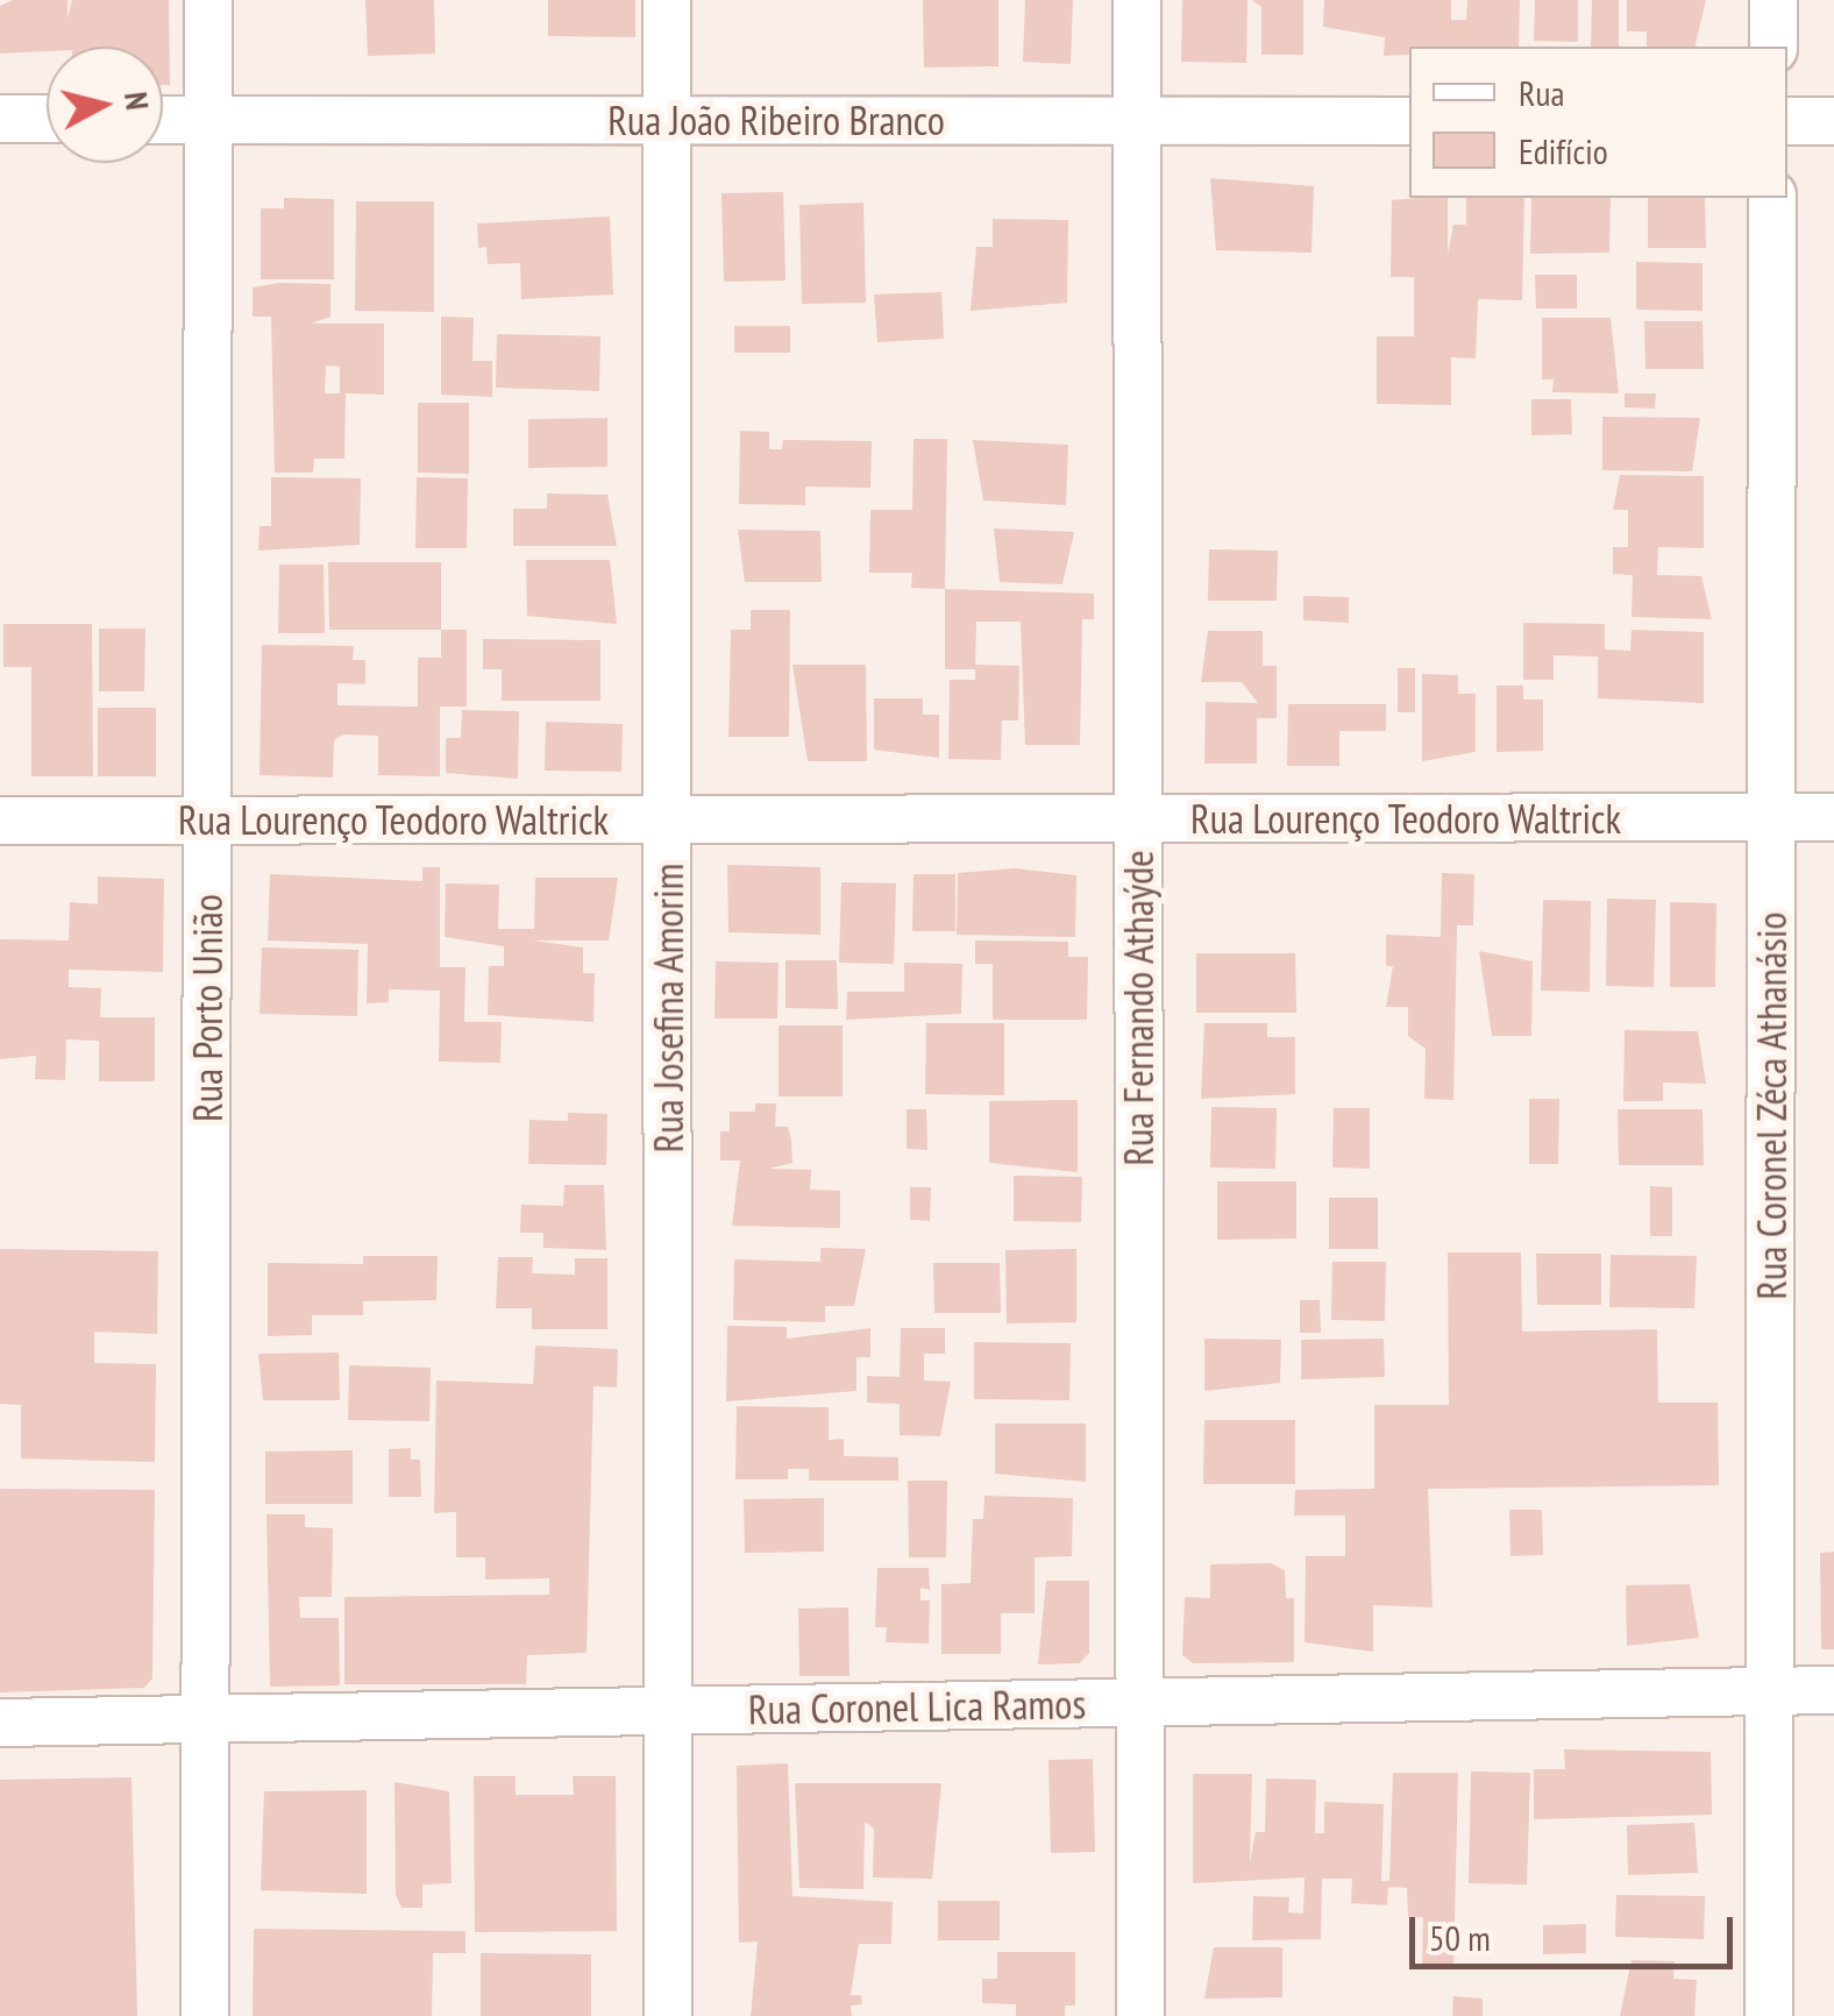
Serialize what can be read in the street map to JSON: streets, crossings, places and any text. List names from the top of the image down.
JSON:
{
  "streets": {
    "street": [
      "Rua João Ribeiro Branco",
      "Rua Lourenço Teodoro Waltrick",
      "Rua Porto União",
      "Rua Josefina Amorim",
      "Rua Fernando Athaýde",
      "Rua Coronel Zéca Athanásio",
      "Rua Coronel Lica Ramos"
    ]
  },
  "crossings": [
    ["Rua João Ribeiro Branco", "Rua Porto União"],
    ["Rua João Ribeiro Branco", "Rua Josefina Amorim"],
    ["Rua João Ribeiro Branco", "Rua Fernando Athaýde"],
    ["Rua Lourenço Teodoro Waltrick", "Rua Porto União"],
    ["Rua Lourenço Teodoro Waltrick", "Rua Josefina Amorim"],
    ["Rua Lourenço Teodoro Waltrick", "Rua Fernando Athaýde"],
    ["Rua Lourenço Teodoro Waltrick", "Rua Coronel Zéca Athanásio"],
    ["Rua Porto União", "Rua Coronel Lica Ramos"],
    ["Rua Josefina Amorim", "Rua Coronel Lica Ramos"],
    ["Rua Fernando Athaýde", "Rua Coronel Lica Ramos"],
    ["Rua Coronel Zéca Athanásio", "Rua Coronel Lica Ramos"]
  ],
  "legend": ["Rua", "Edifício"],
  "scale_bar": "50 m",
  "north": "right"
}
